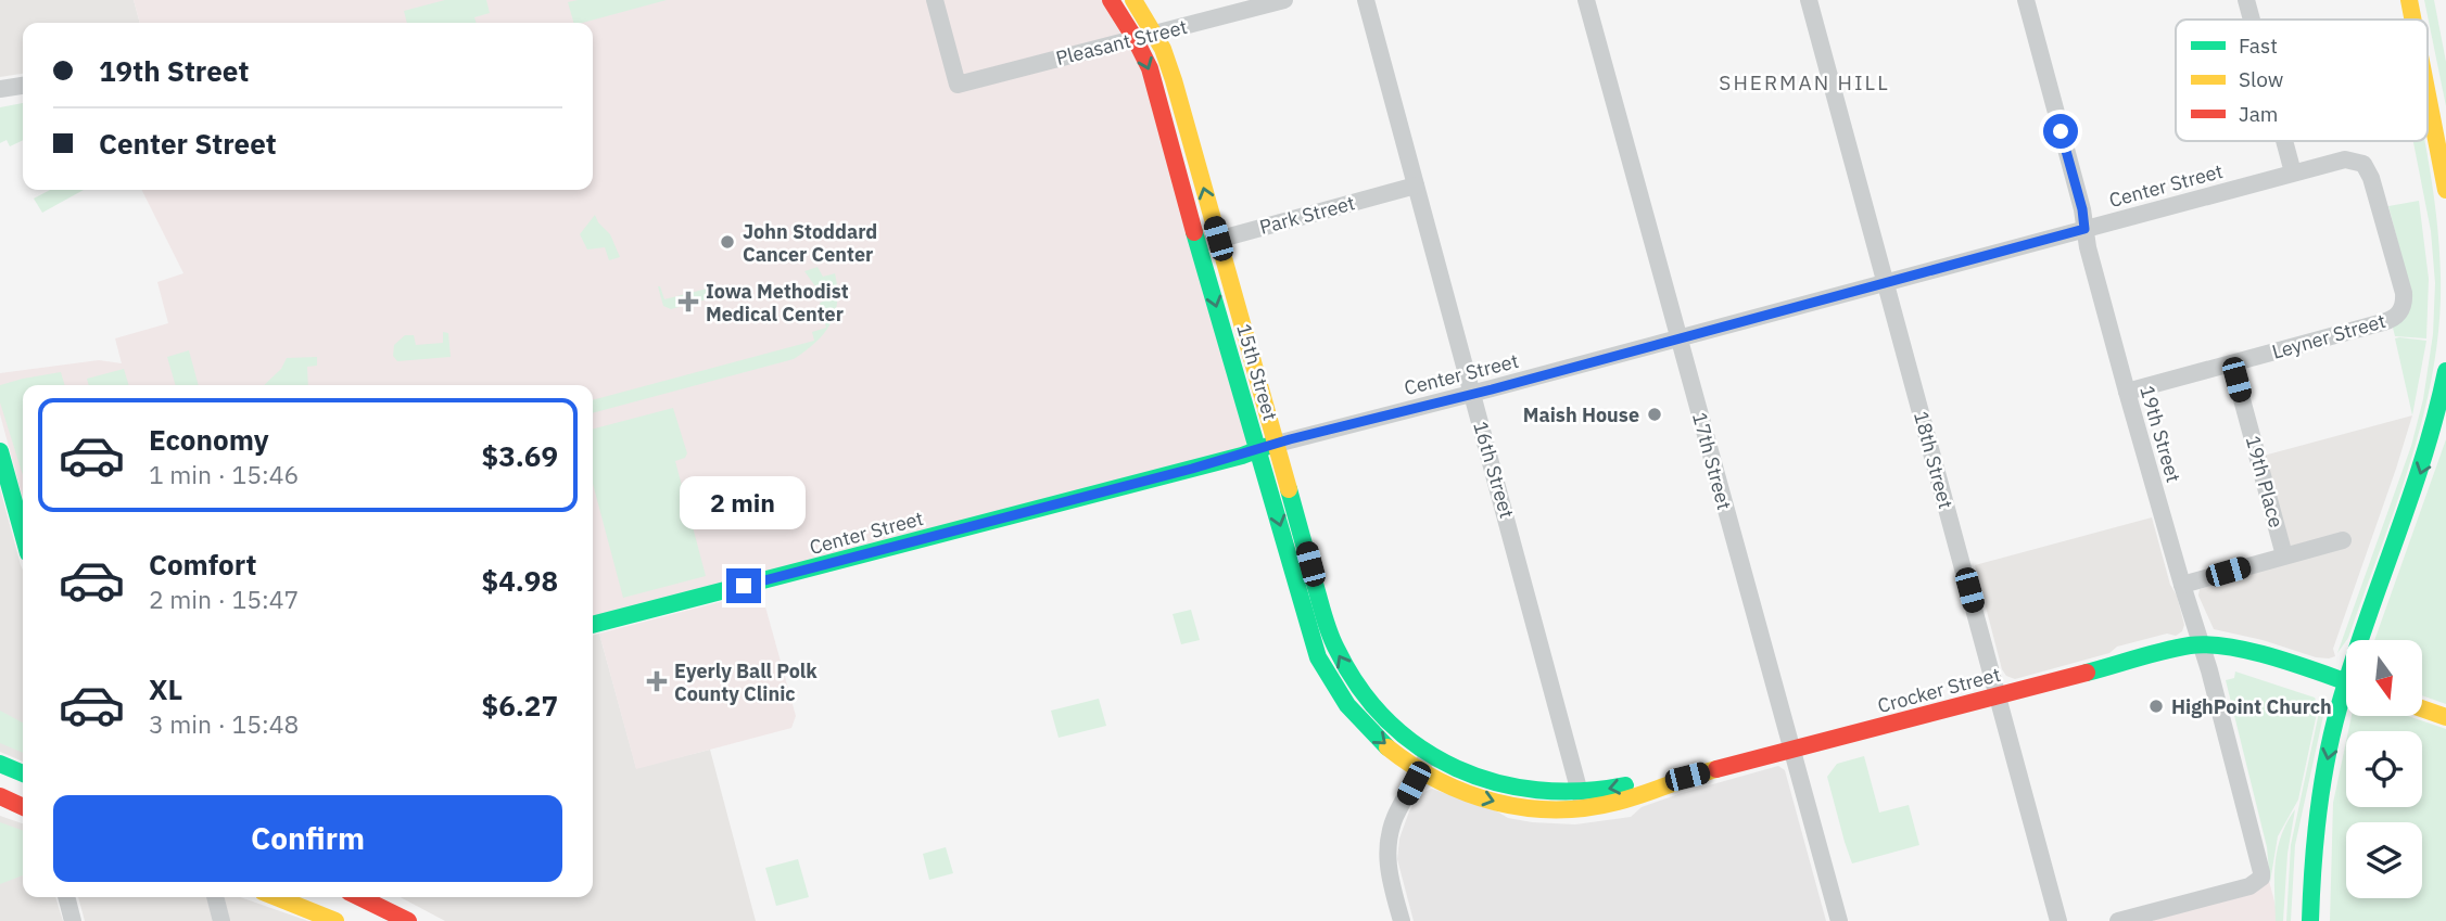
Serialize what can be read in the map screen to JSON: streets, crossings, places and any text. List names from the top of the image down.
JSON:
{
  "streets": {
    "street": [
      "Pleasant Street",
      "Center Street",
      "Park Street",
      "Leyner Street",
      "15th Street",
      "19th Street",
      "18th Street",
      "17th Street",
      "16th Street",
      "19th Place",
      "Crocker Street"
    ]
  },
  "crossings": [
    ["Pleasant Street", "15th Street"],
    ["Center Street", "Leyner Street"],
    ["Center Street", "15th Street"],
    ["Center Street", "19th Street"],
    ["Center Street", "18th Street"],
    ["Center Street", "17th Street"],
    ["Center Street", "16th Street"],
    ["Park Street", "15th Street"],
    ["Park Street", "16th Street"],
    ["Leyner Street", "19th Street"],
    ["Leyner Street", "19th Place"],
    ["15th Street", "Crocker Street"],
    ["19th Street", "Crocker Street"],
    ["18th Street", "Crocker Street"],
    ["17th Street", "Crocker Street"],
    ["16th Street", "Crocker Street"]
  ],
  "districts": ["SHERMAN HILL"],
  "places": {
    "other": ["John Stoddard Cancer Center", "Maish House", "HighPoint Church"],
    "health": ["Iowa Methodist Medical Center", "Eyerly Ball Polk County Clinic"]
  },
  "legend": ["Fast", "Slow", "Jam"],
  "north": "bottom",
  "page": {
    "banner": ["19th Street", "Center Street"],
    "list": [
      {
        "name": "Economy",
        "note": "1 min · 15:46",
        "value": "$3.69"
      },
      {
        "name": "Comfort",
        "note": "2 min · 15:47",
        "value": "$4.98"
      },
      {
        "name": "XL",
        "note": "3 min · 15:48",
        "value": "$6.27"
      }
    ],
    "bubble": "2 min",
    "buttons": "Confirm"
  }
}
